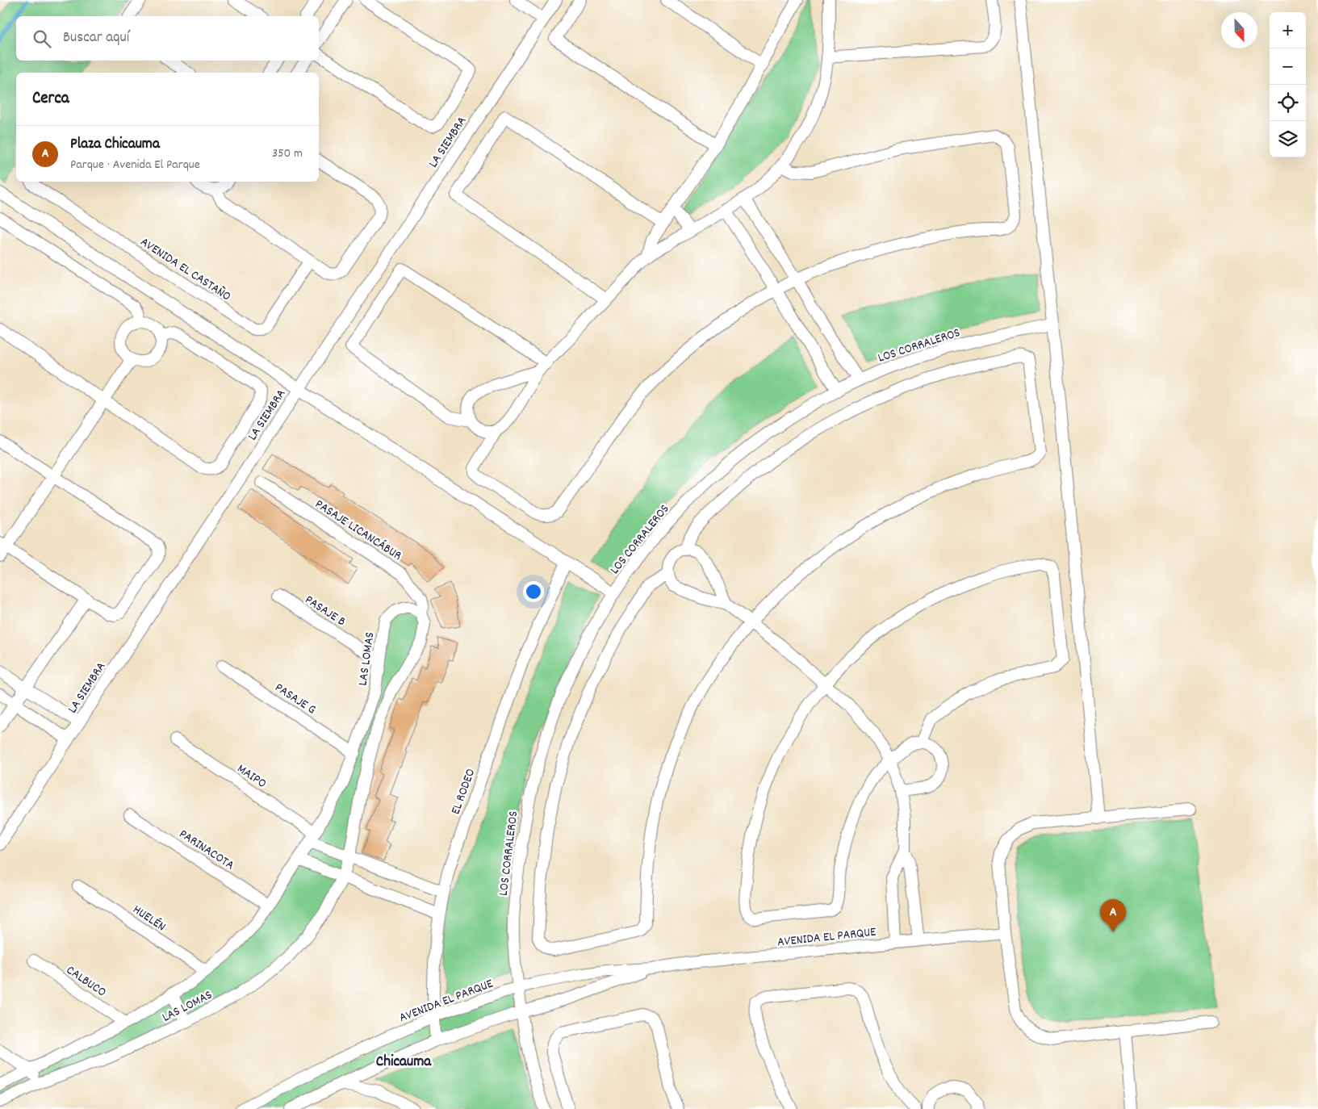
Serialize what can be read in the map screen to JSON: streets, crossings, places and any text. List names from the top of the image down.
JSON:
{
  "streets": {
    "street": [
      "LA SIEMBRA",
      "AVENIDA EL CASTAÑO",
      "LOS CORRALEROS",
      "PASAJE LICANCÁBUR",
      "PASAJE B",
      "LAS LOMAS",
      "PASAJE G",
      "MAIPO",
      "EL RODEO",
      "PARINACOTA",
      "HUELÉN",
      "AVENIDA EL PARQUE",
      "CALBUCO"
    ]
  },
  "crossings": [
    ["LOS CORRALEROS", "AVENIDA EL PARQUE"],
    ["PASAJE LICANCÁBUR", "LAS LOMAS"],
    ["PASAJE B", "LAS LOMAS"],
    ["LAS LOMAS", "PASAJE G"],
    ["LAS LOMAS", "MAIPO"],
    ["LAS LOMAS", "PARINACOTA"],
    ["LAS LOMAS", "HUELÉN"],
    ["LAS LOMAS", "CALBUCO"],
    ["EL RODEO", "AVENIDA EL PARQUE"]
  ],
  "districts": ["Chicauma"],
  "north": "bottom",
  "page": {
    "map_buttons": ["+", "−"],
    "search": "Buscar aquí",
    "heading": "Cerca",
    "list": [
      {
        "mark": "A",
        "name": "Plaza Chicauma",
        "note": "Parque · Avenida El Parque",
        "value": "350 m"
      }
    ],
    "pins": "A"
  }
}
